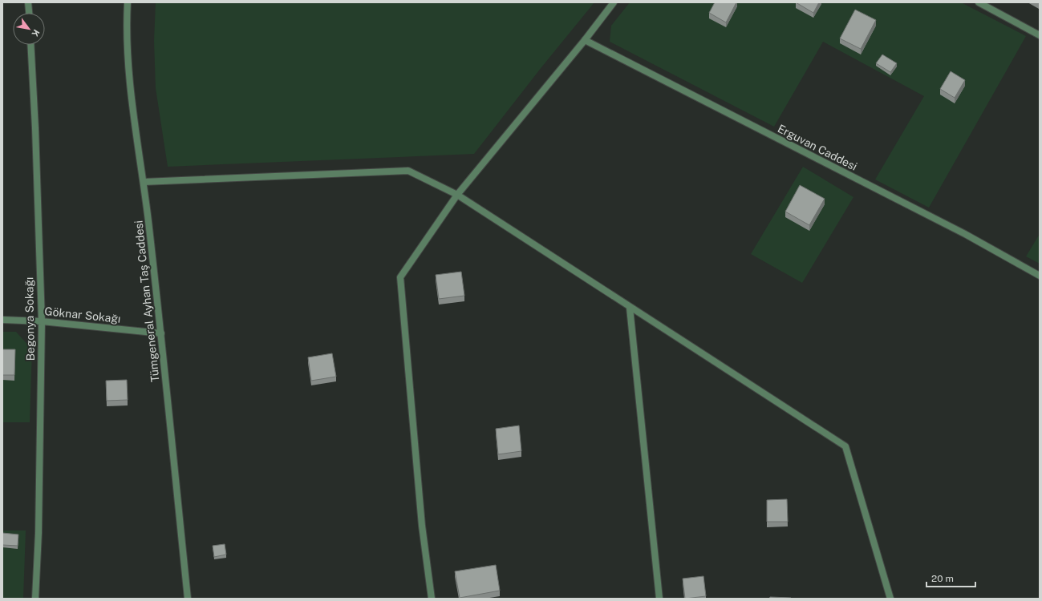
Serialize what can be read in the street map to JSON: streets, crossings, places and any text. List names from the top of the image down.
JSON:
{
  "streets": {
    "street": [
      "Erguvan Caddesi",
      "Tümgeneral Ayhan Taş Caddesi",
      "Göknar Sokağı",
      "Begonya Sokağı"
    ]
  },
  "crossings": [
    ["Tümgeneral Ayhan Taş Caddesi", "Göknar Sokağı"],
    ["Göknar Sokağı", "Begonya Sokağı"]
  ],
  "scale_bar": "20 m",
  "north": "bottom right"
}
